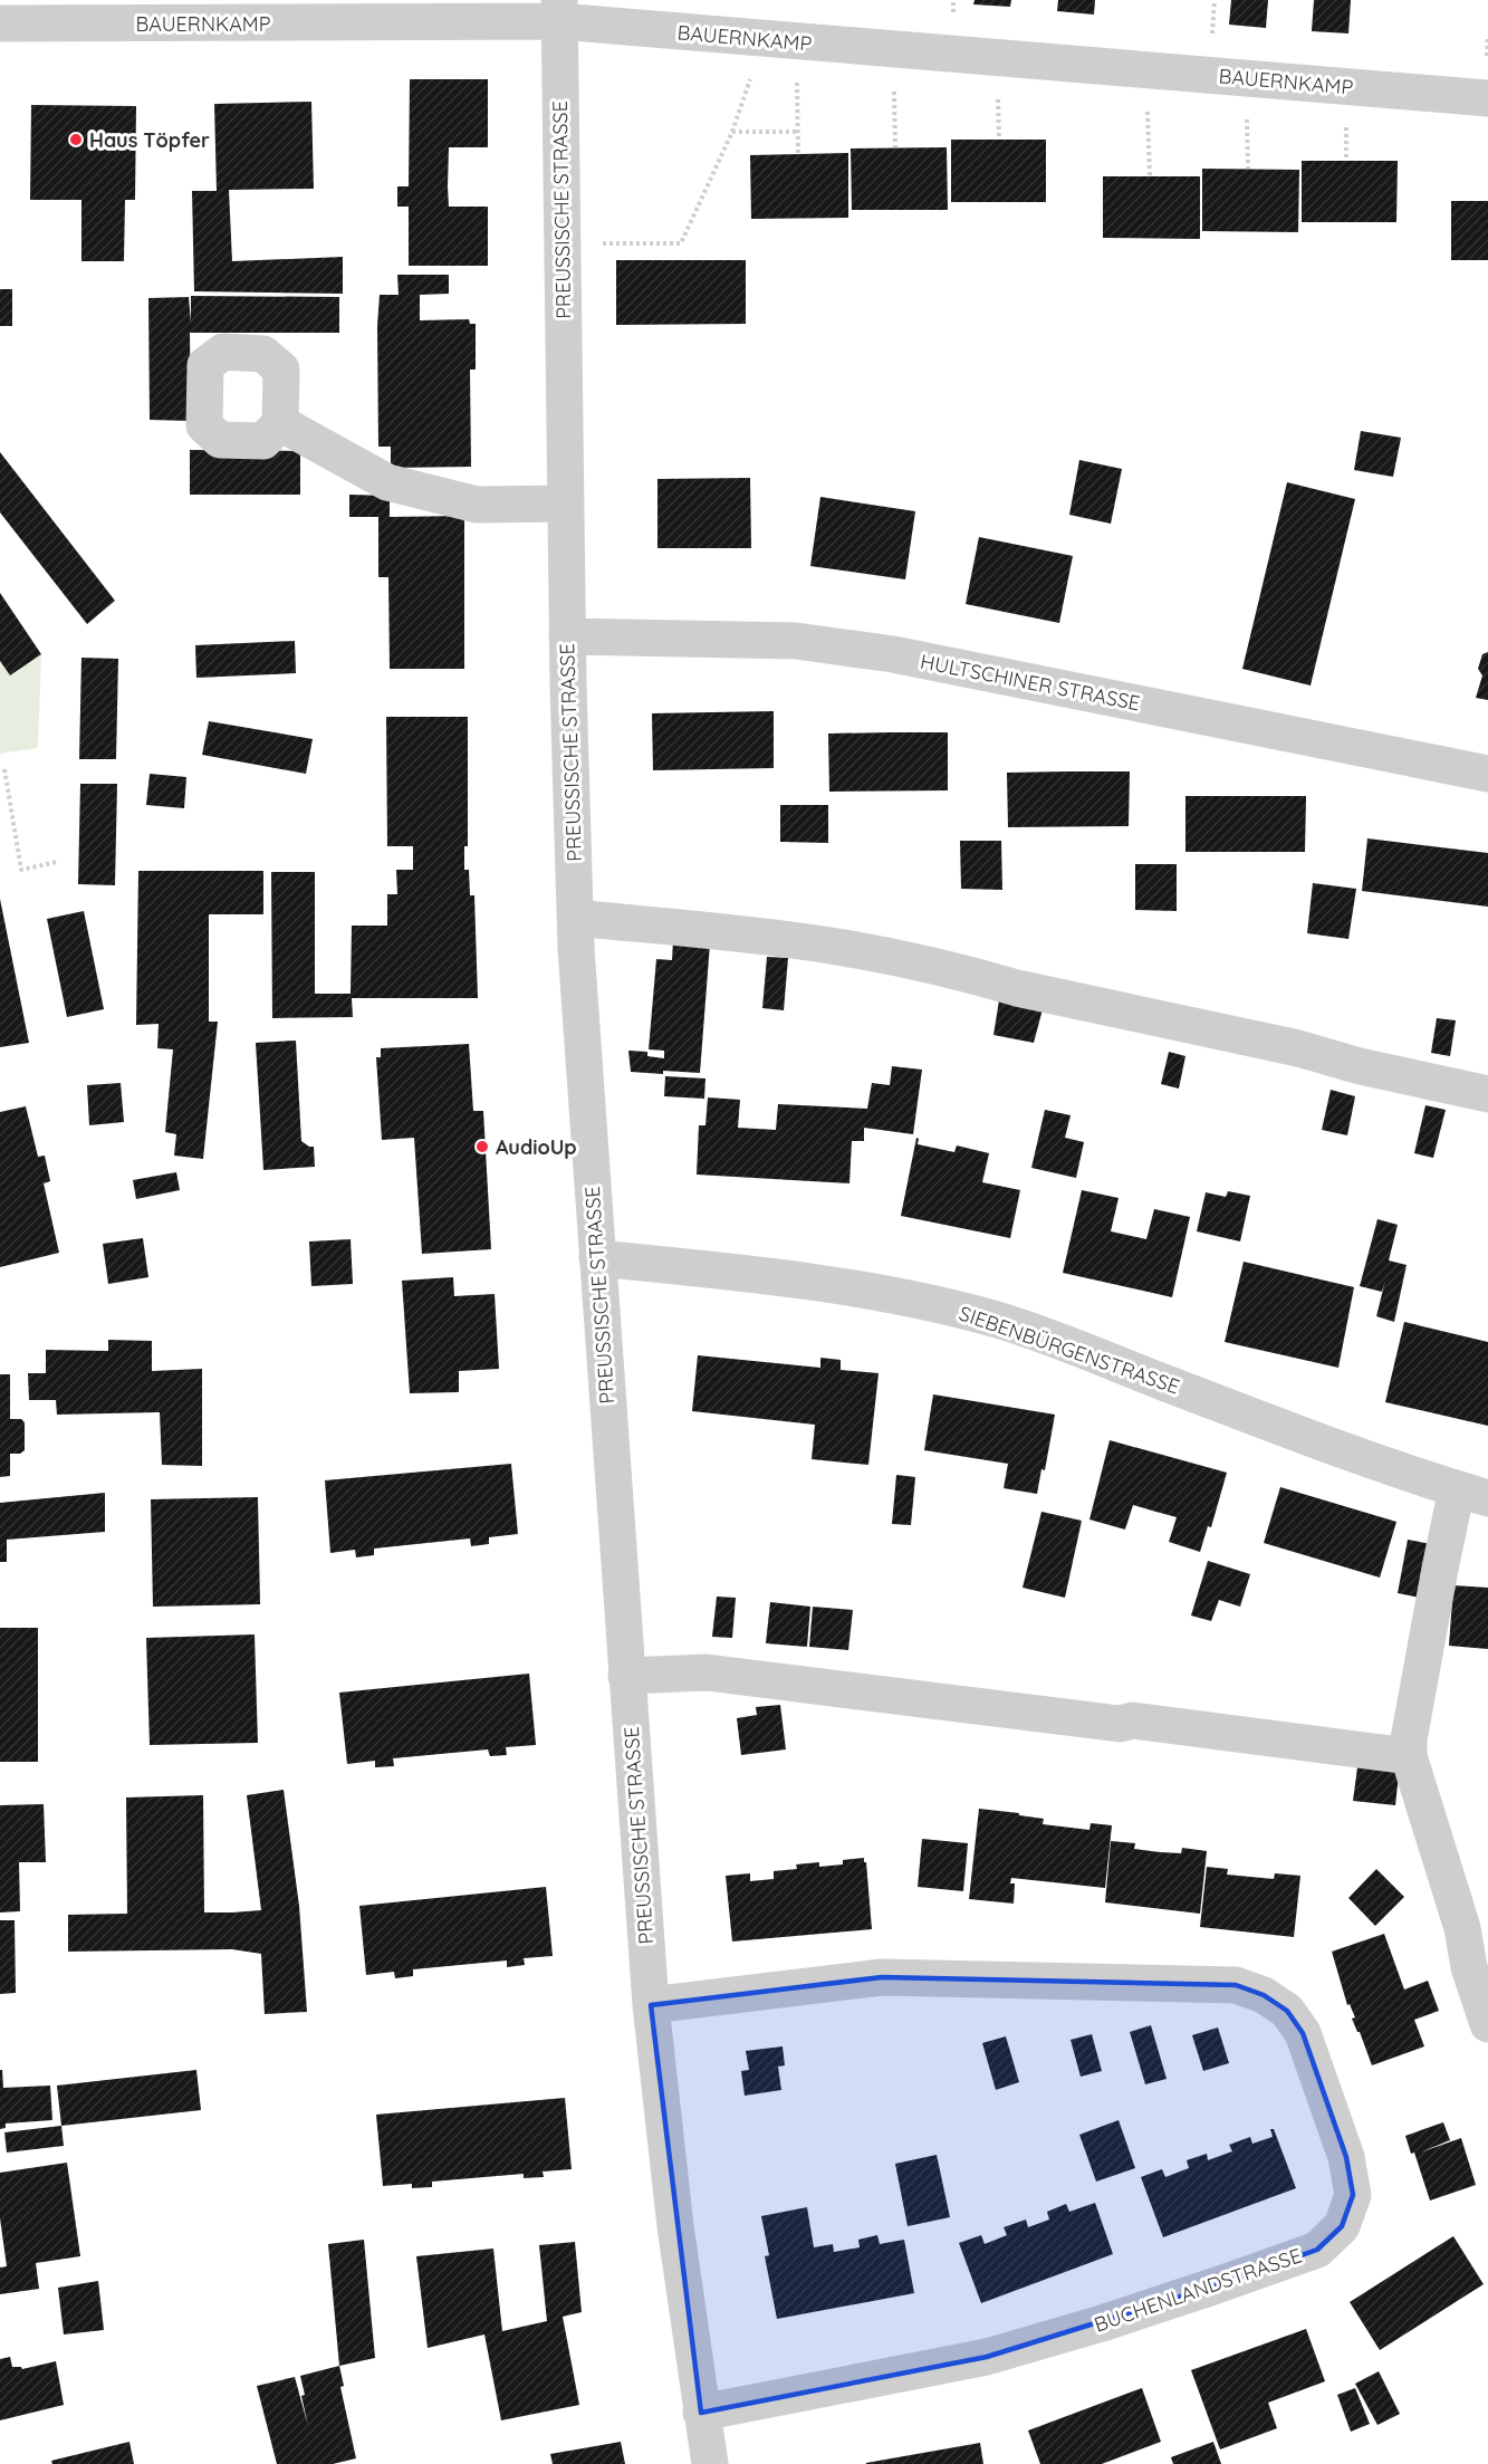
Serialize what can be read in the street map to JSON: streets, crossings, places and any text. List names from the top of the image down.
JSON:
{
  "streets": {
    "street": [
      "BAUERNKAMP",
      "PREUSSISCHE STRASSE",
      "HULTSCHINER STRASSE",
      "SIEBENBÜRGENSTRASSE",
      "BUCHENLANDSTRASSE"
    ]
  },
  "crossings": [
    ["BAUERNKAMP", "PREUSSISCHE STRASSE"],
    ["PREUSSISCHE STRASSE", "HULTSCHINER STRASSE"],
    ["PREUSSISCHE STRASSE", "SIEBENBÜRGENSTRASSE"],
    ["PREUSSISCHE STRASSE", "BUCHENLANDSTRASSE"]
  ],
  "places": ["Haus Töpfer", "AudioUp"]
}
